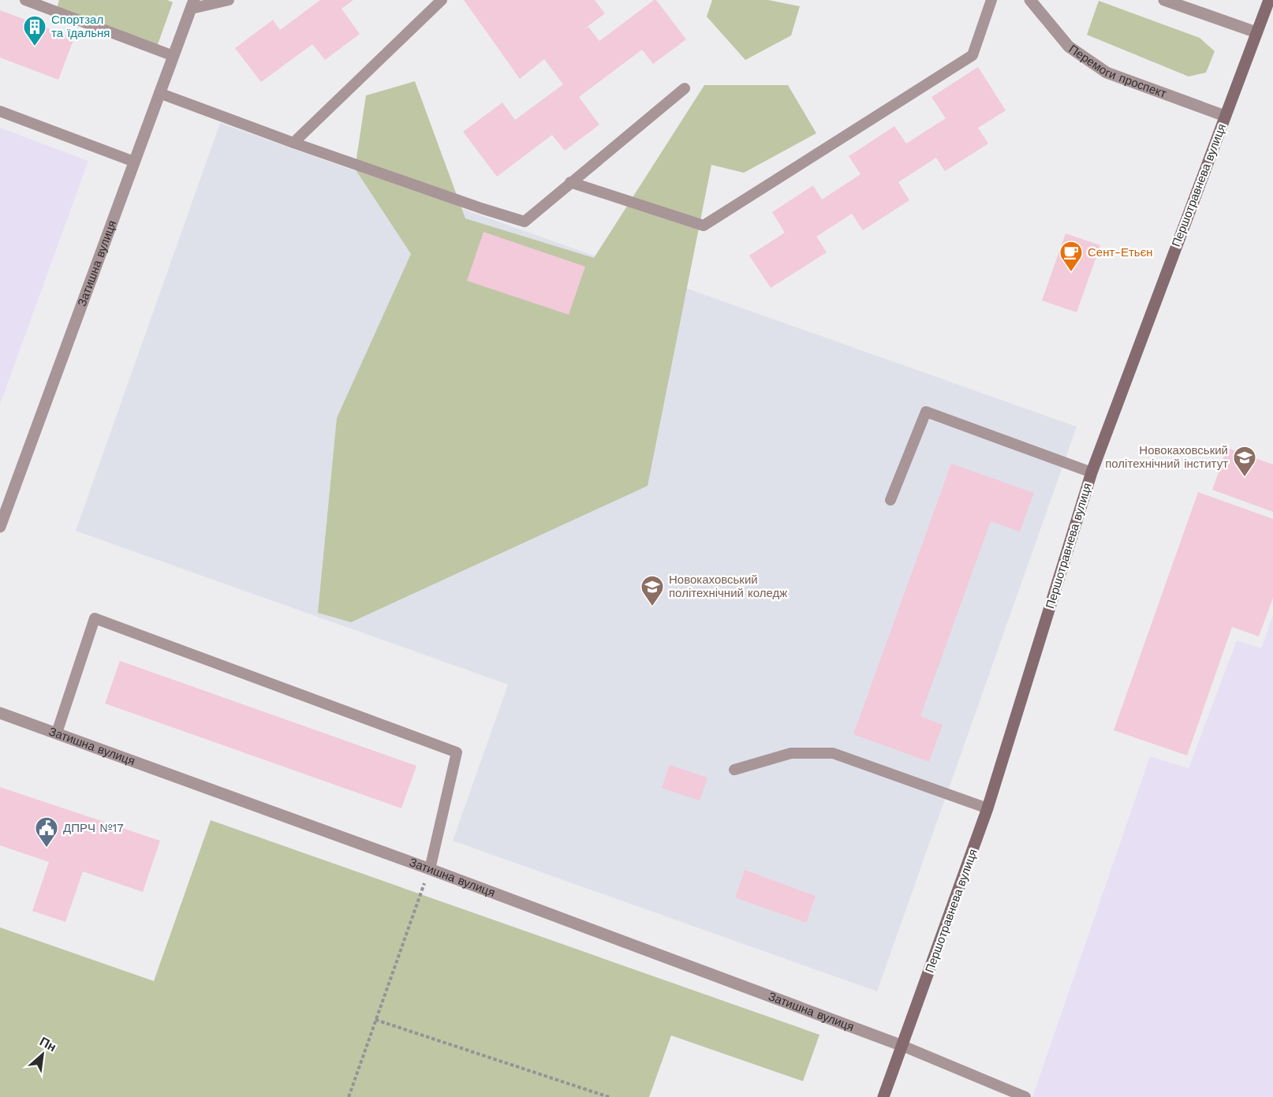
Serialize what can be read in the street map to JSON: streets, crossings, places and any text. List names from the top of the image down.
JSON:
{
  "streets": {
    "street": ["Перемоги проспект", "Першотравнева вулиця", "Затишна вулиця"]
  },
  "crossings": [
    ["Перемоги проспект", "Першотравнева вулиця"],
    ["Першотравнева вулиця", "Затишна вулиця"]
  ],
  "places": {
    "building": ["Спортзал та їдальня"],
    "cafe": ["Сент-Етьєн"],
    "school or university": ["Новокаховський політехнічний інститут", "Новокаховський політехнічний коледж"],
    "public building": ["ДПРЧ №17"]
  },
  "north": "top right"
}
